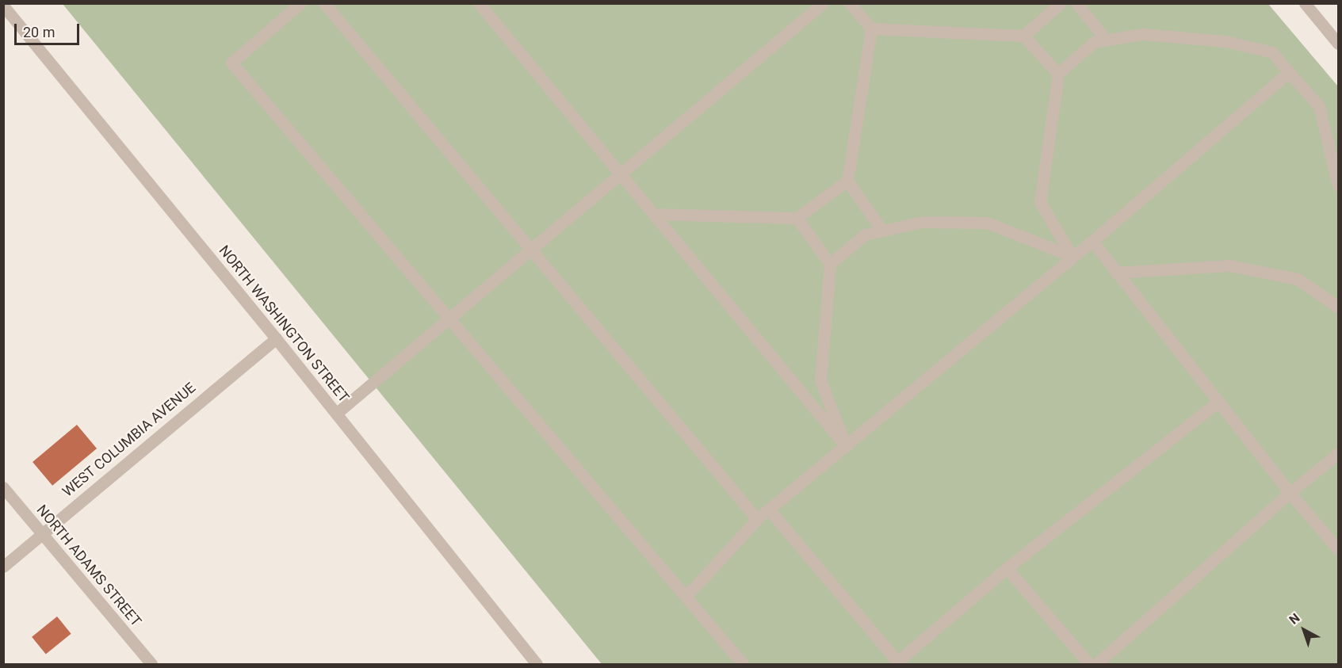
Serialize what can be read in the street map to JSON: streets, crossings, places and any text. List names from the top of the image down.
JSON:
{
  "streets": {
    "street": ["NORTH WASHINGTON STREET", "WEST COLUMBIA AVENUE", "NORTH ADAMS STREET"]
  },
  "crossings": [
    ["NORTH WASHINGTON STREET", "WEST COLUMBIA AVENUE"],
    ["WEST COLUMBIA AVENUE", "NORTH ADAMS STREET"]
  ],
  "scale_bar": "20 m",
  "north": "top left"
}
